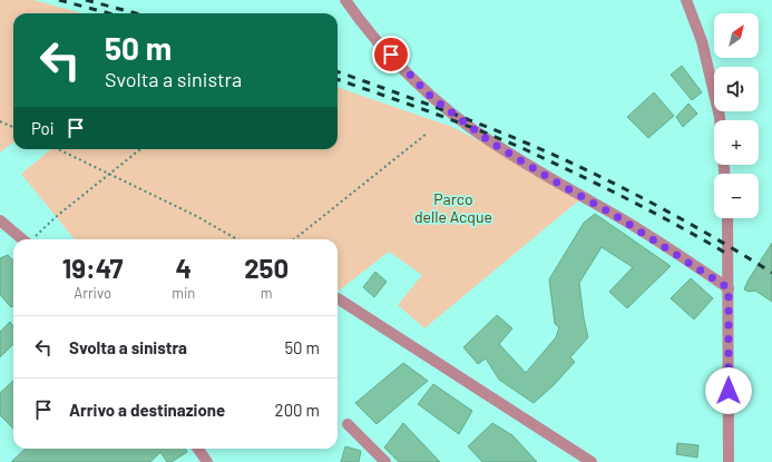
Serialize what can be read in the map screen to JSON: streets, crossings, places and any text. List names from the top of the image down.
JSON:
{
  "parks": ["Parco delle Acque"],
  "north": "top right",
  "page": {
    "map_buttons": ["+", "−"],
    "turn": ["50 m", "Svolta a sinistra"],
    "then": "Poi",
    "eta": [
      "19:47",
      "Arrivo",
      "4",
      "min",
      "250",
      "m"
    ],
    "list": [
      {
        "name": "Svolta a sinistra",
        "value": "50 m"
      },
      {
        "name": "Arrivo a destinazione",
        "value": "200 m"
      }
    ]
  }
}
